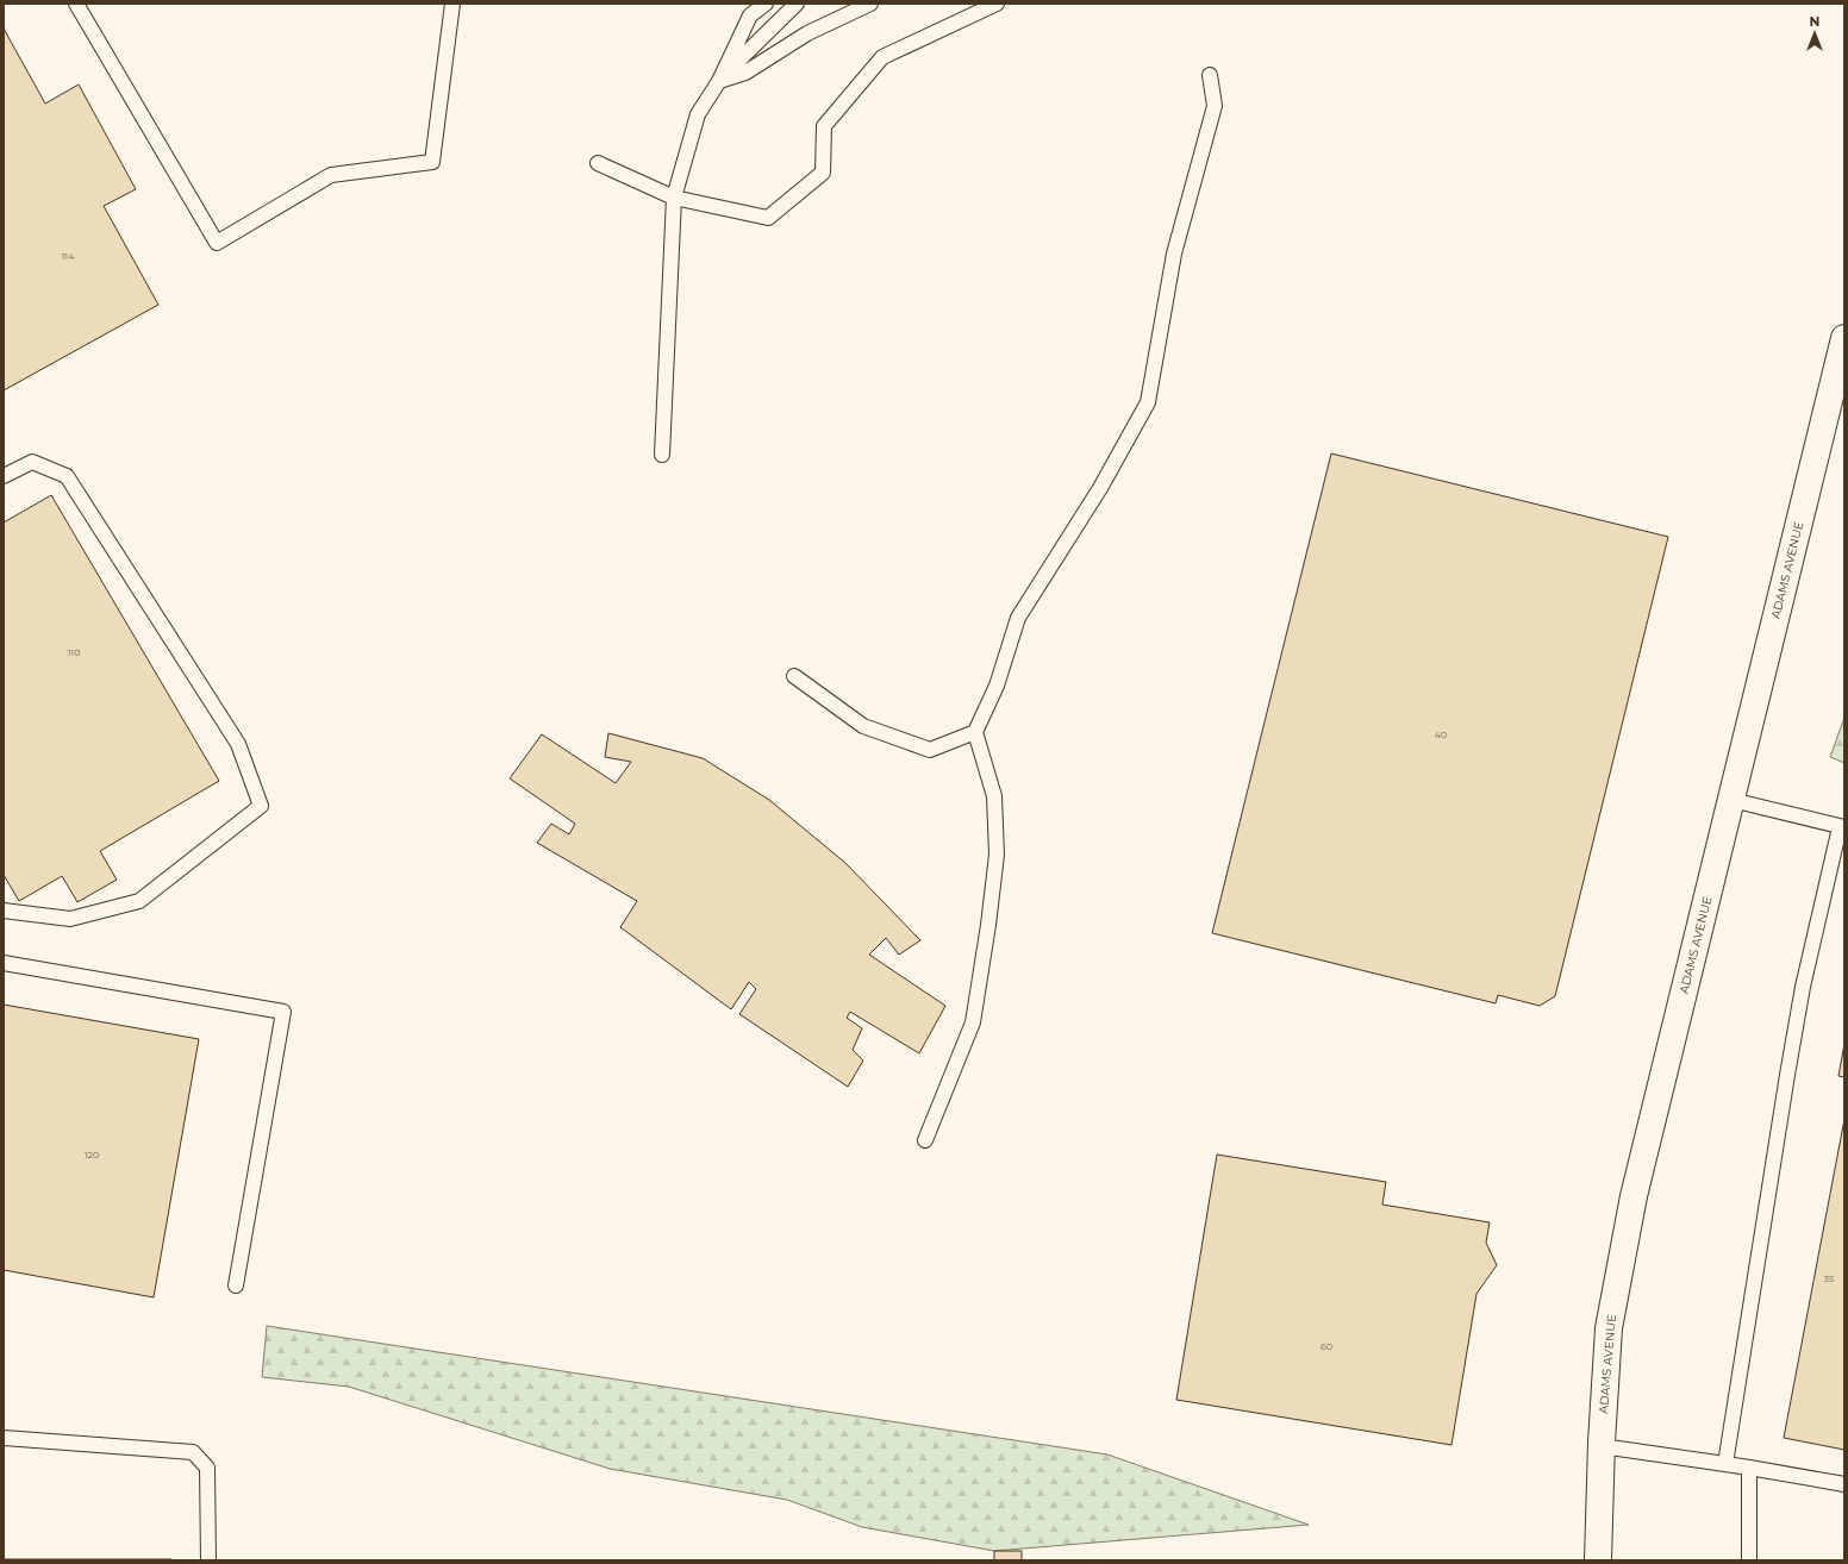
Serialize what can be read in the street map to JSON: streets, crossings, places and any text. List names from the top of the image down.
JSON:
{
  "streets": {
    "street": ["ADAMS AVENUE"]
  },
  "house_numbers": [
    "114",
    "110",
    "40",
    "120",
    "35",
    "60"
  ],
  "north": "top"
}
